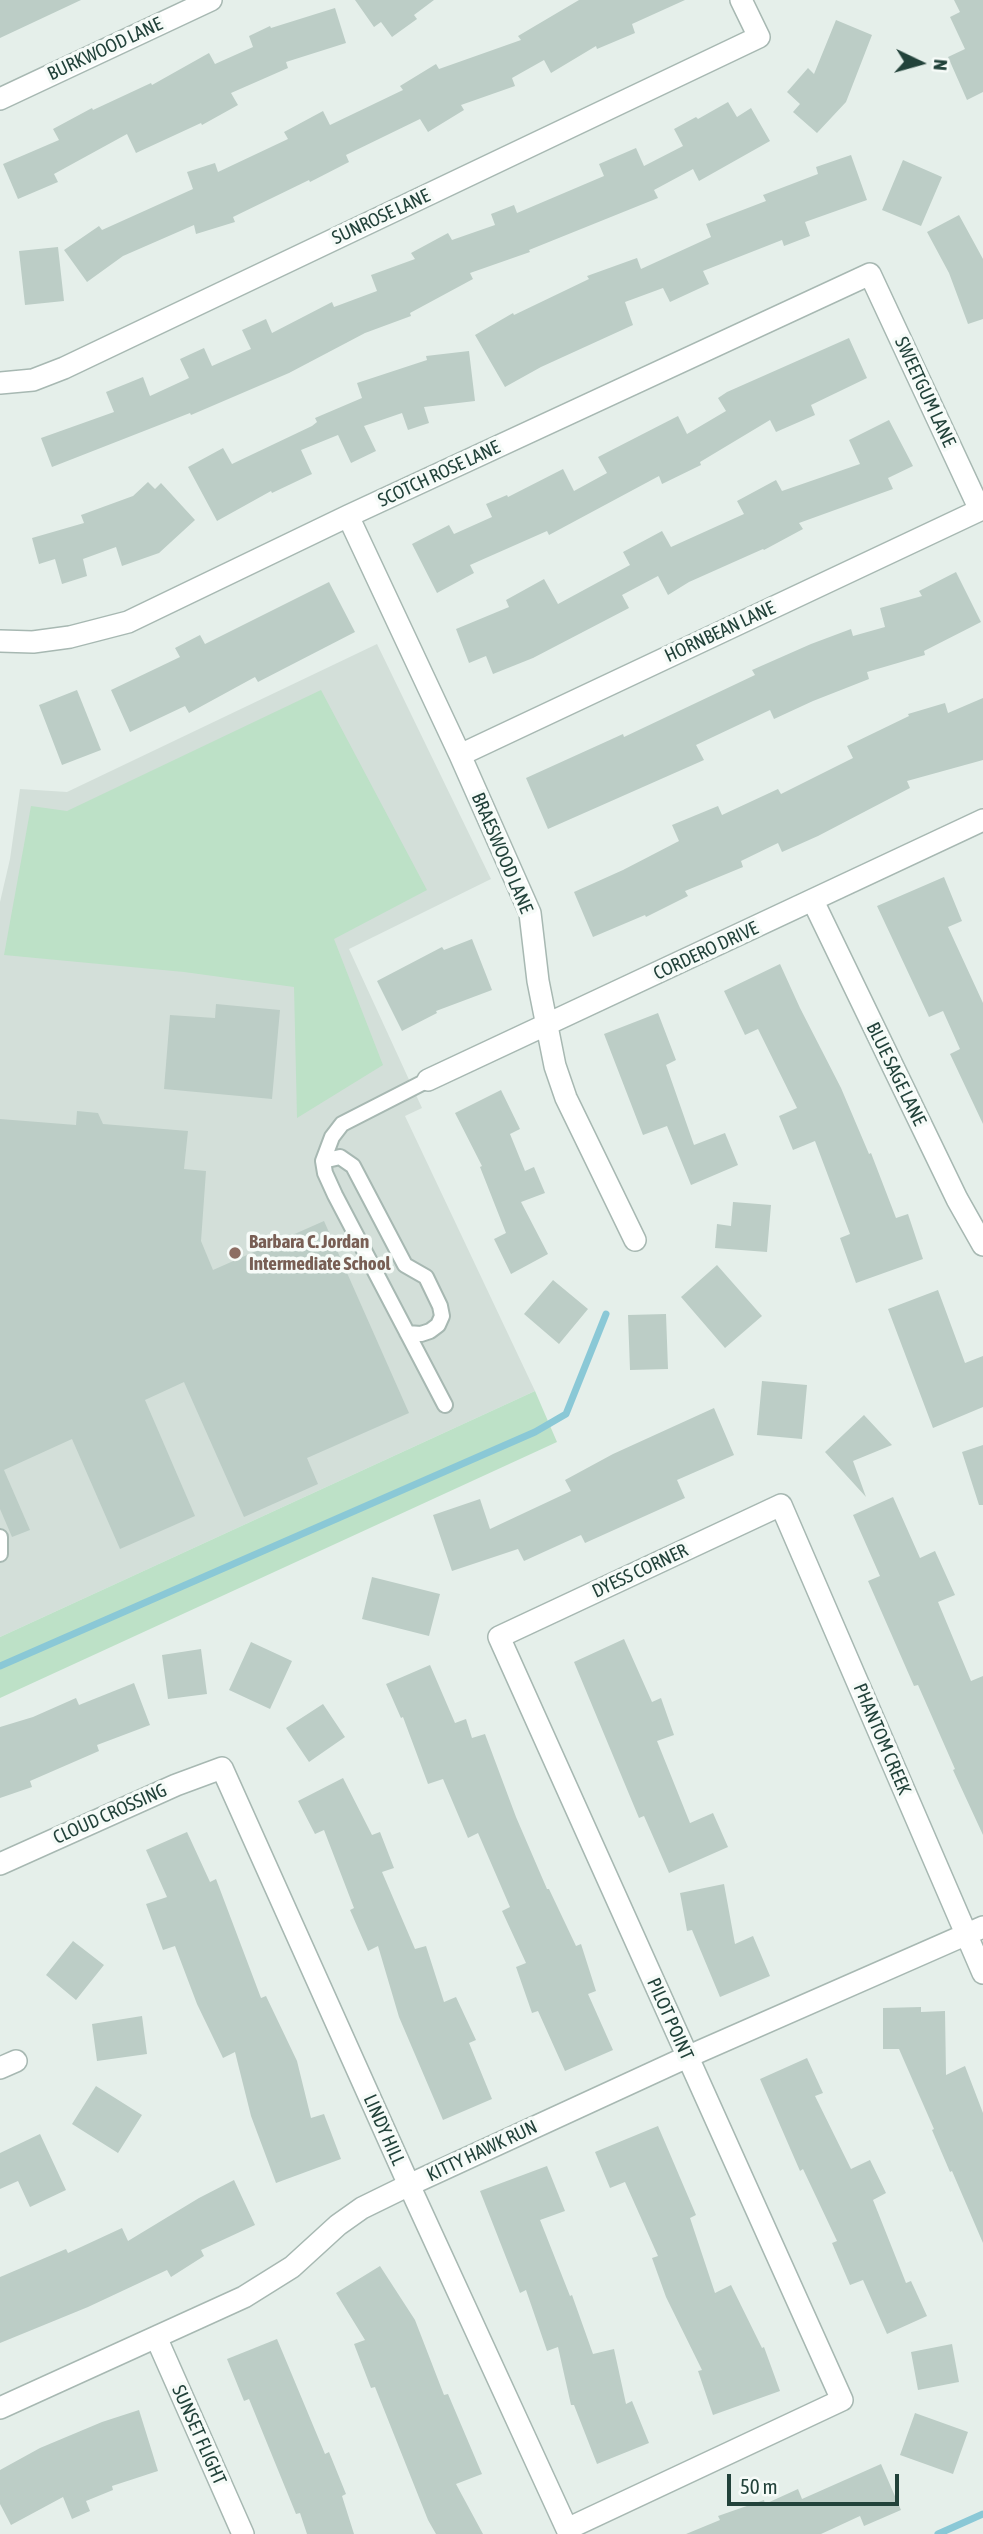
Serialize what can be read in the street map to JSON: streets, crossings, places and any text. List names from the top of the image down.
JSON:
{
  "streets": {
    "street": [
      "BURKWOOD LANE",
      "SUNROSE LANE",
      "SWEETGUM LANE",
      "SCOTCH ROSE LANE",
      "HORNBEAN LANE",
      "BRAESWOOD LANE",
      "CORDERO DRIVE",
      "BLUE SAGE LANE",
      "DYESS CORNER",
      "PHANTOM CREEK",
      "CLOUD CROSSING",
      "PILOT POINT",
      "LINDY HILL",
      "KITTY HAWK RUN",
      "SUNSET FLIGHT"
    ]
  },
  "crossings": [
    ["SWEETGUM LANE", "SCOTCH ROSE LANE"],
    ["SWEETGUM LANE", "HORNBEAN LANE"],
    ["SCOTCH ROSE LANE", "BRAESWOOD LANE"],
    ["HORNBEAN LANE", "BRAESWOOD LANE"],
    ["BRAESWOOD LANE", "CORDERO DRIVE"],
    ["CORDERO DRIVE", "BLUE SAGE LANE"],
    ["DYESS CORNER", "PHANTOM CREEK"],
    ["DYESS CORNER", "PILOT POINT"],
    ["PHANTOM CREEK", "KITTY HAWK RUN"],
    ["CLOUD CROSSING", "LINDY HILL"],
    ["PILOT POINT", "LINDY HILL"],
    ["PILOT POINT", "KITTY HAWK RUN"],
    ["LINDY HILL", "KITTY HAWK RUN"],
    ["KITTY HAWK RUN", "SUNSET FLIGHT"]
  ],
  "places": ["Barbara C. Jordan Intermediate School"],
  "scale_bar": "50 m",
  "north": "right"
}
